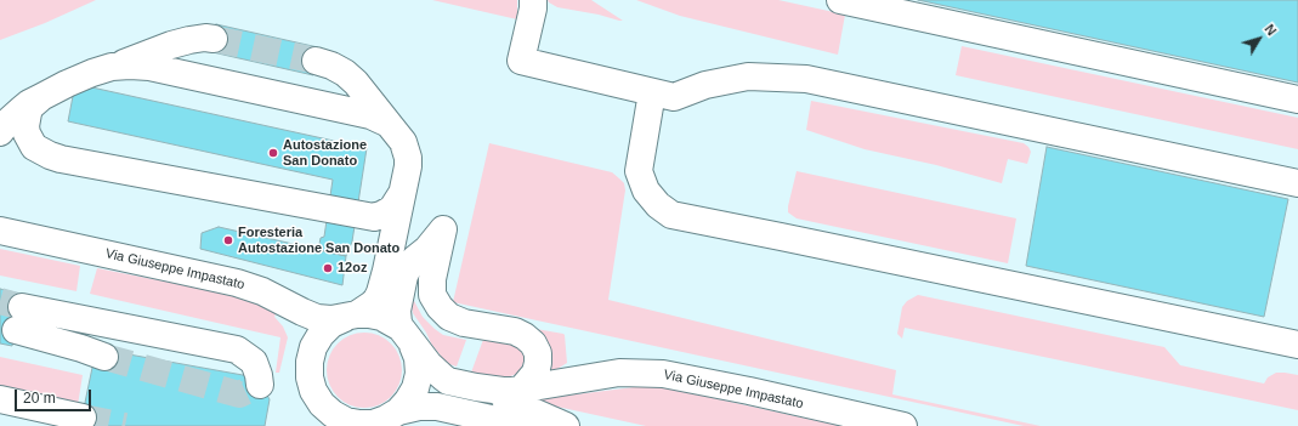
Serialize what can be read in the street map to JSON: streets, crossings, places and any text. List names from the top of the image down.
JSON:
{
  "streets": {
    "street": ["Via Giuseppe Impastato"]
  },
  "places": ["Autostazione San Donato", "Foresteria Autostazione San Donato", "12oz"],
  "scale_bar": "20 m",
  "north": "top right"
}
